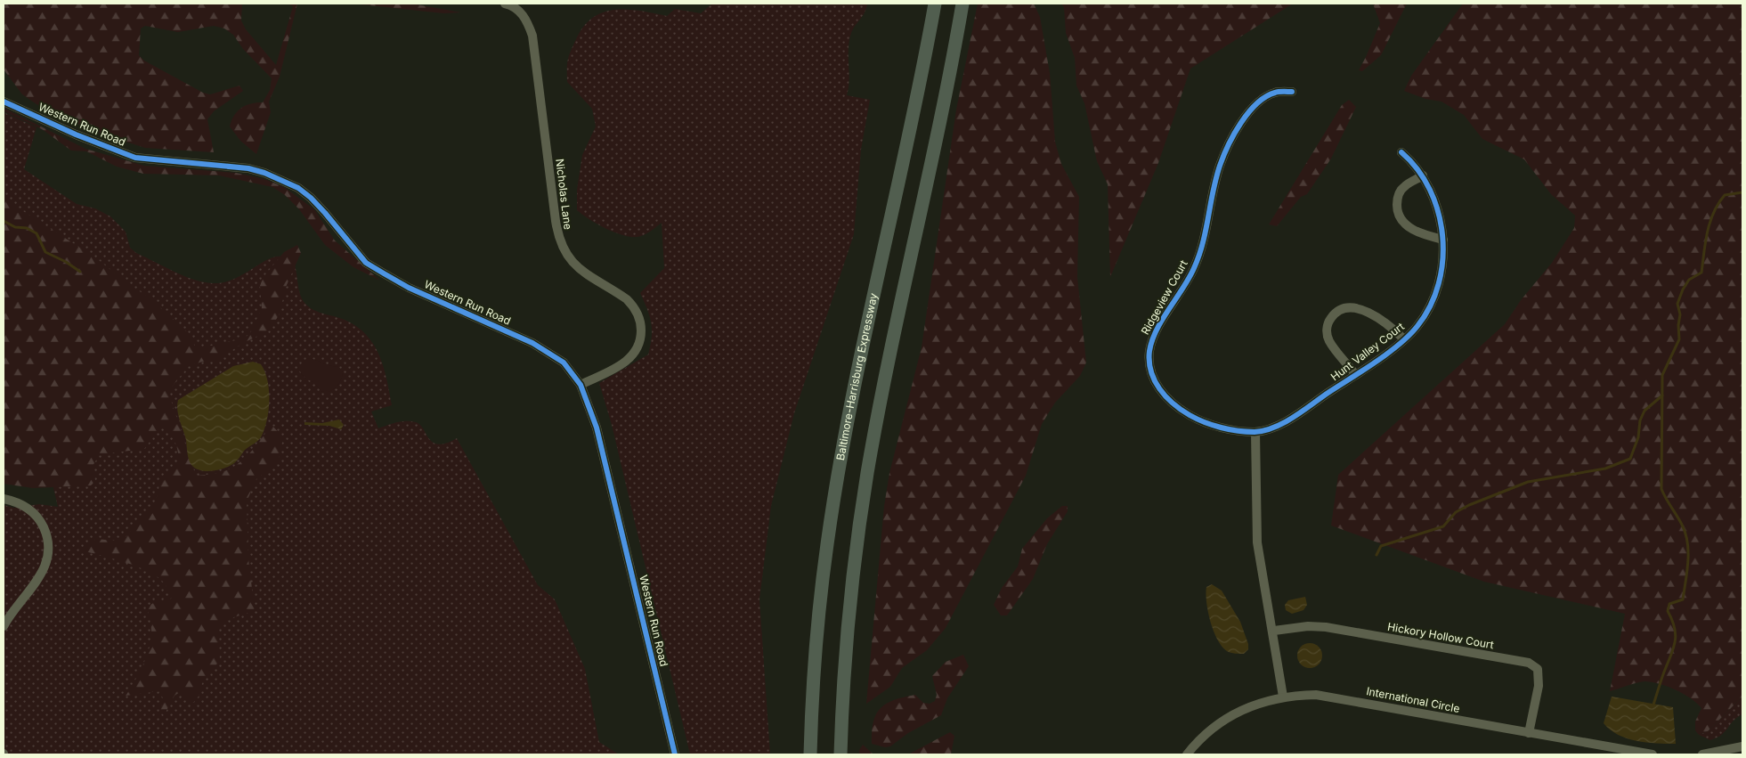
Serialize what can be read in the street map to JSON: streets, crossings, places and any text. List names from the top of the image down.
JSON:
{
  "streets": {
    "highway": ["Baltimore-Harrisburg Expressway"],
    "street": [
      "Western Run Road",
      "Nicholas Lane",
      "Ridgeview Court",
      "Hunt Valley Court",
      "Hickory Hollow Court",
      "International Circle"
    ]
  },
  "crossings": [
    ["Western Run Road", "Nicholas Lane"],
    ["Ridgeview Court", "Hunt Valley Court"],
    ["Hickory Hollow Court", "International Circle"]
  ]
}
